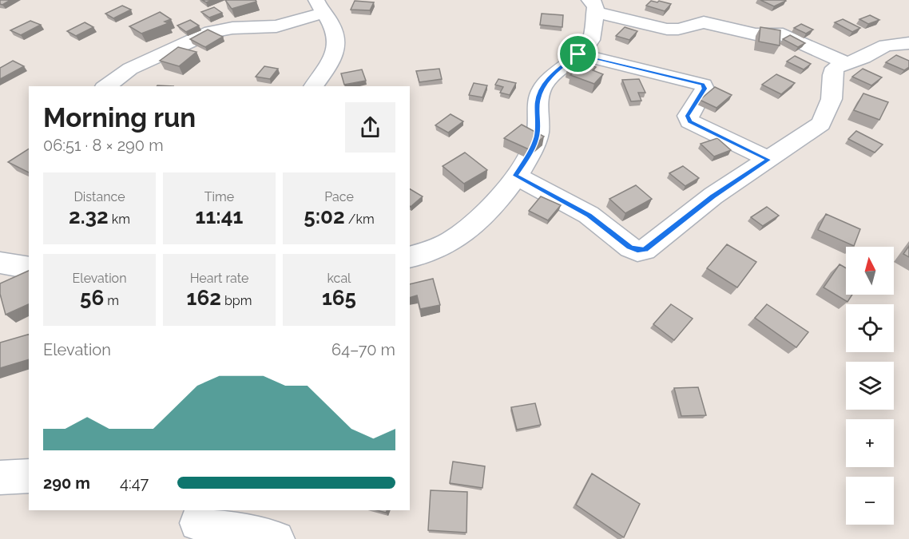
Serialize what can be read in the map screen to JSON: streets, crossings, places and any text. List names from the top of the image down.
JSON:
{
  "north": "top",
  "page": {
    "heading": ["Morning run", "06:51 · 8 × 290 m"],
    "stats": [
      ["Distance", "2.32 km"],
      ["Time", "11:41"],
      ["Pace", "5:02 /km"],
      ["Elevation", "56 m"],
      ["Heart rate", "162 bpm"],
      ["kcal", "165"]
    ],
    "map_buttons": ["+", "−"],
    "chart": ["Elevation", "64–70 m"],
    "list": [
      {
        "name": "290 m",
        "note": "4:47"
      }
    ]
  }
}
